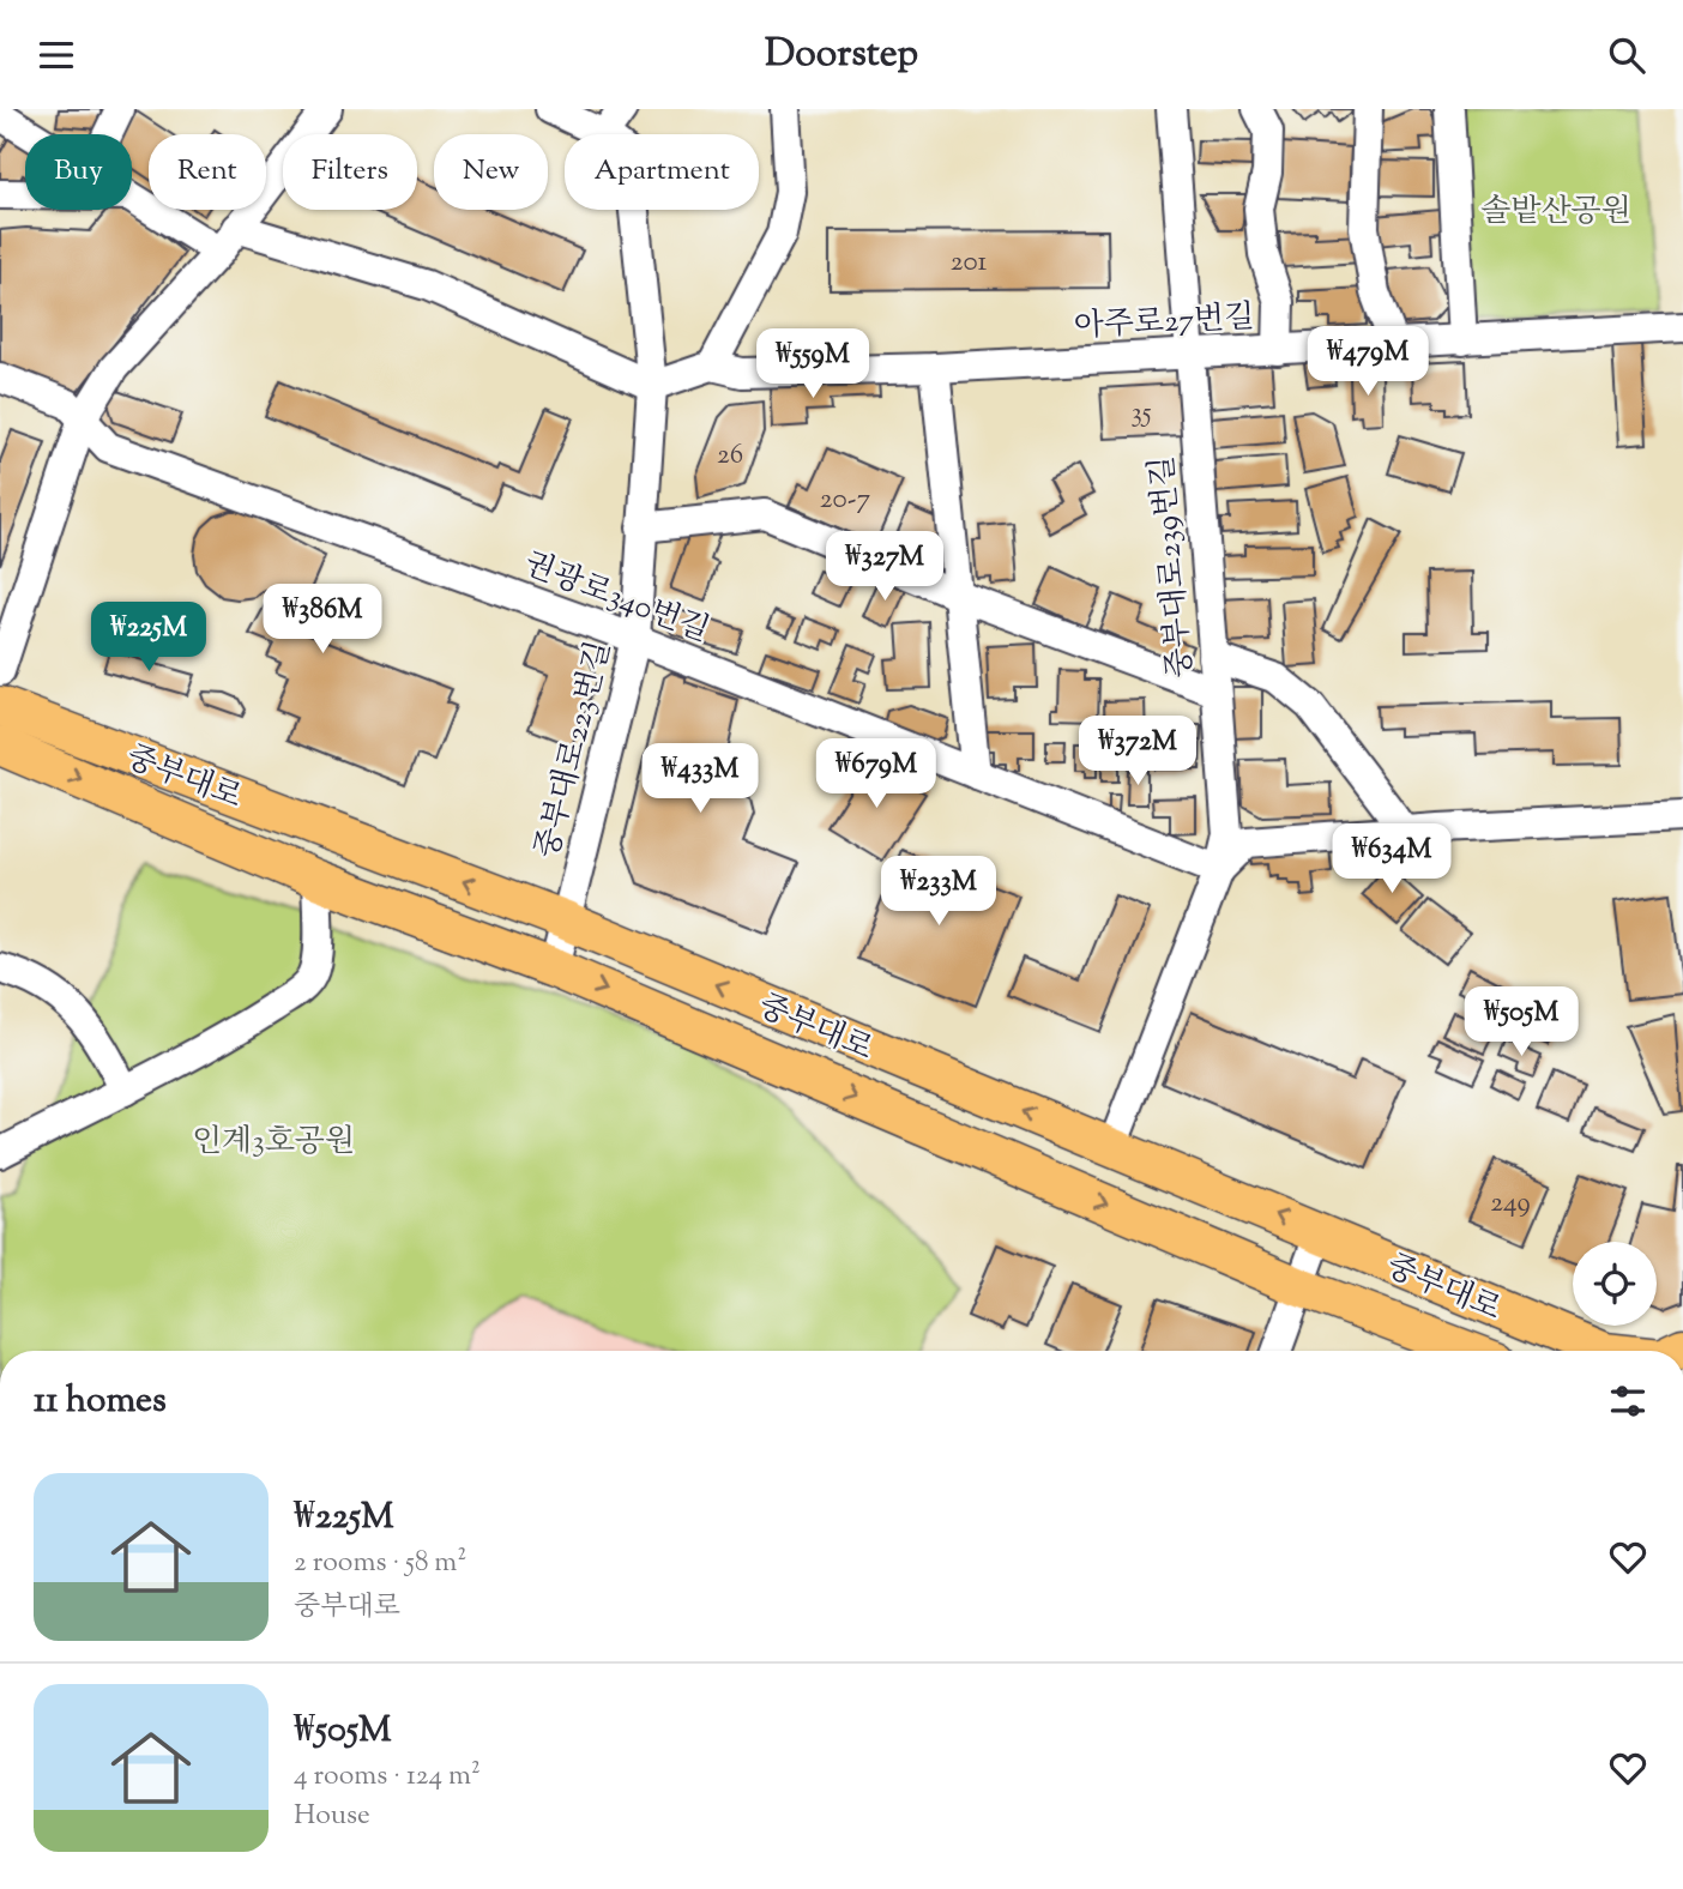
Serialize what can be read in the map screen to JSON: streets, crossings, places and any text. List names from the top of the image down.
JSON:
{
  "streets": {
    "main road": ["중부대로"],
    "street": [
      "아주로27번길",
      "중부대로239번길",
      "권광로340번길",
      "중부대로223번길"
    ]
  },
  "crossings": [
    ["아주로27번길", "중부대로239번길"],
    ["아주로27번길", "중부대로223번길"],
    ["중부대로239번길", "권광로340번길"],
    ["중부대로239번길", "중부대로"],
    ["권광로340번길", "중부대로223번길"],
    ["중부대로223번길", "중부대로"]
  ],
  "parks": ["솔밭산공원", "인계3호공원"],
  "house_numbers": [
    "201",
    "35",
    "26",
    "20-7",
    "249"
  ],
  "page": {
    "header": "Doorstep",
    "chip": [
      "Buy",
      "Rent",
      "Filters",
      "New",
      "Apartment"
    ],
    "price": [
      "₩479M",
      "₩559M",
      "₩327M",
      "₩386M",
      "₩225M",
      "₩372M",
      "₩679M",
      "₩433M",
      "₩634M",
      "₩233M",
      "₩505M"
    ],
    "heading": "11 homes",
    "list": [
      {
        "name": "₩225M",
        "note": "2 rooms · 58 m² · 중부대로"
      },
      {
        "name": "₩505M",
        "note": "4 rooms · 124 m² · House"
      }
    ]
  }
}
